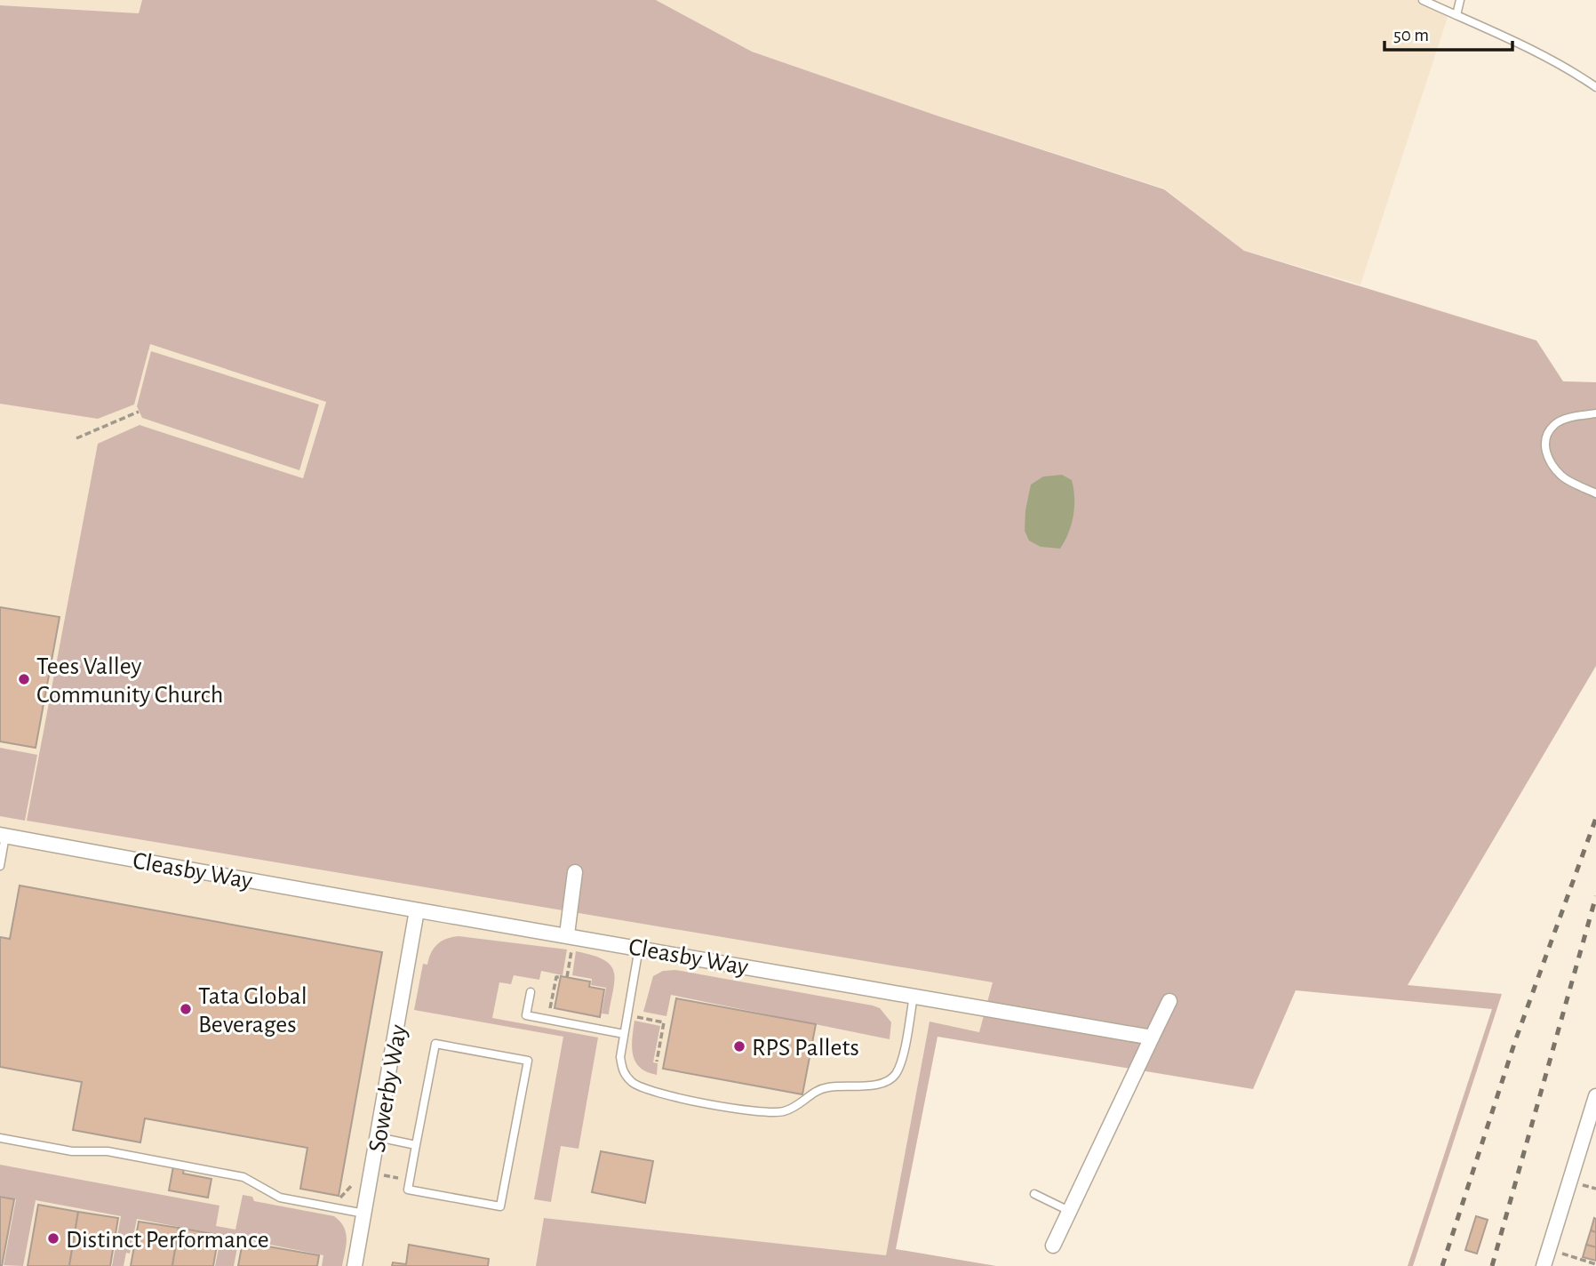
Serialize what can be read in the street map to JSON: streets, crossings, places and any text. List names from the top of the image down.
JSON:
{
  "streets": {
    "street": ["Cleasby Way", "Sowerby Way"]
  },
  "crossings": [
    ["Cleasby Way", "Sowerby Way"]
  ],
  "places": [
    "Tees Valley Community Church",
    "Tata Global Beverages",
    "RPS Pallets",
    "Distinct Performance"
  ],
  "scale_bar": "50 m"
}
